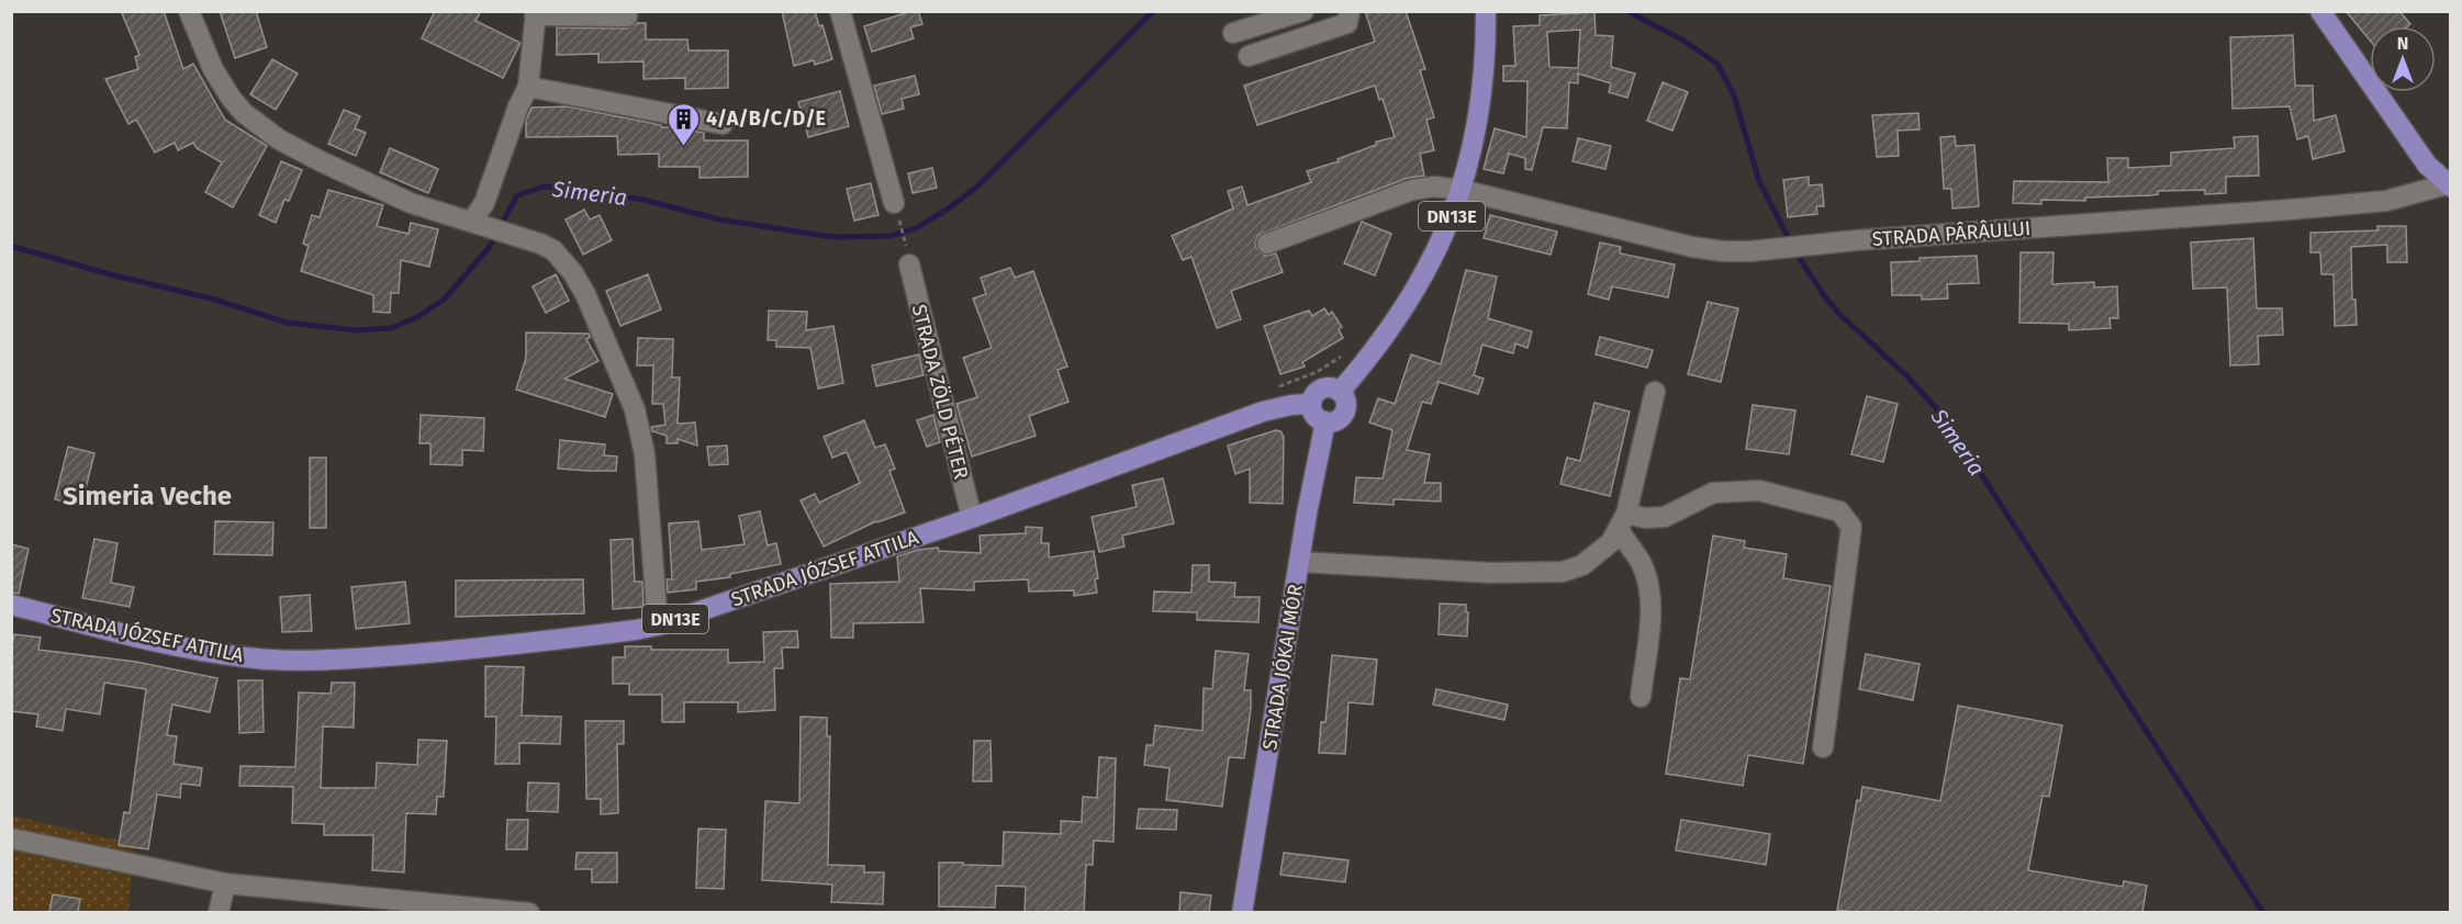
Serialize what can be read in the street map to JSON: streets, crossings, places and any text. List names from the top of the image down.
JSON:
{
  "streets": {
    "main road": ["DN13E", "STRADA JÓZSEF ATTILA", "STRADA JÓKAI MÓR"],
    "street": ["STRADA PÂRÂULUI", "STRADA ZÖLD PÉTER"]
  },
  "crossings": [
    ["DN13E", "STRADA PÂRÂULUI"],
    ["DN13E", "STRADA JÓZSEF ATTILA"],
    ["DN13E", "STRADA JÓKAI MÓR"],
    ["STRADA ZÖLD PÉTER", "STRADA JÓZSEF ATTILA"],
    ["STRADA JÓZSEF ATTILA", "STRADA JÓKAI MÓR"]
  ],
  "districts": ["Simeria Veche"],
  "water": ["Simeria"],
  "places": {
    "building": ["4/A/B/C/D/E"]
  },
  "north": "top"
}
